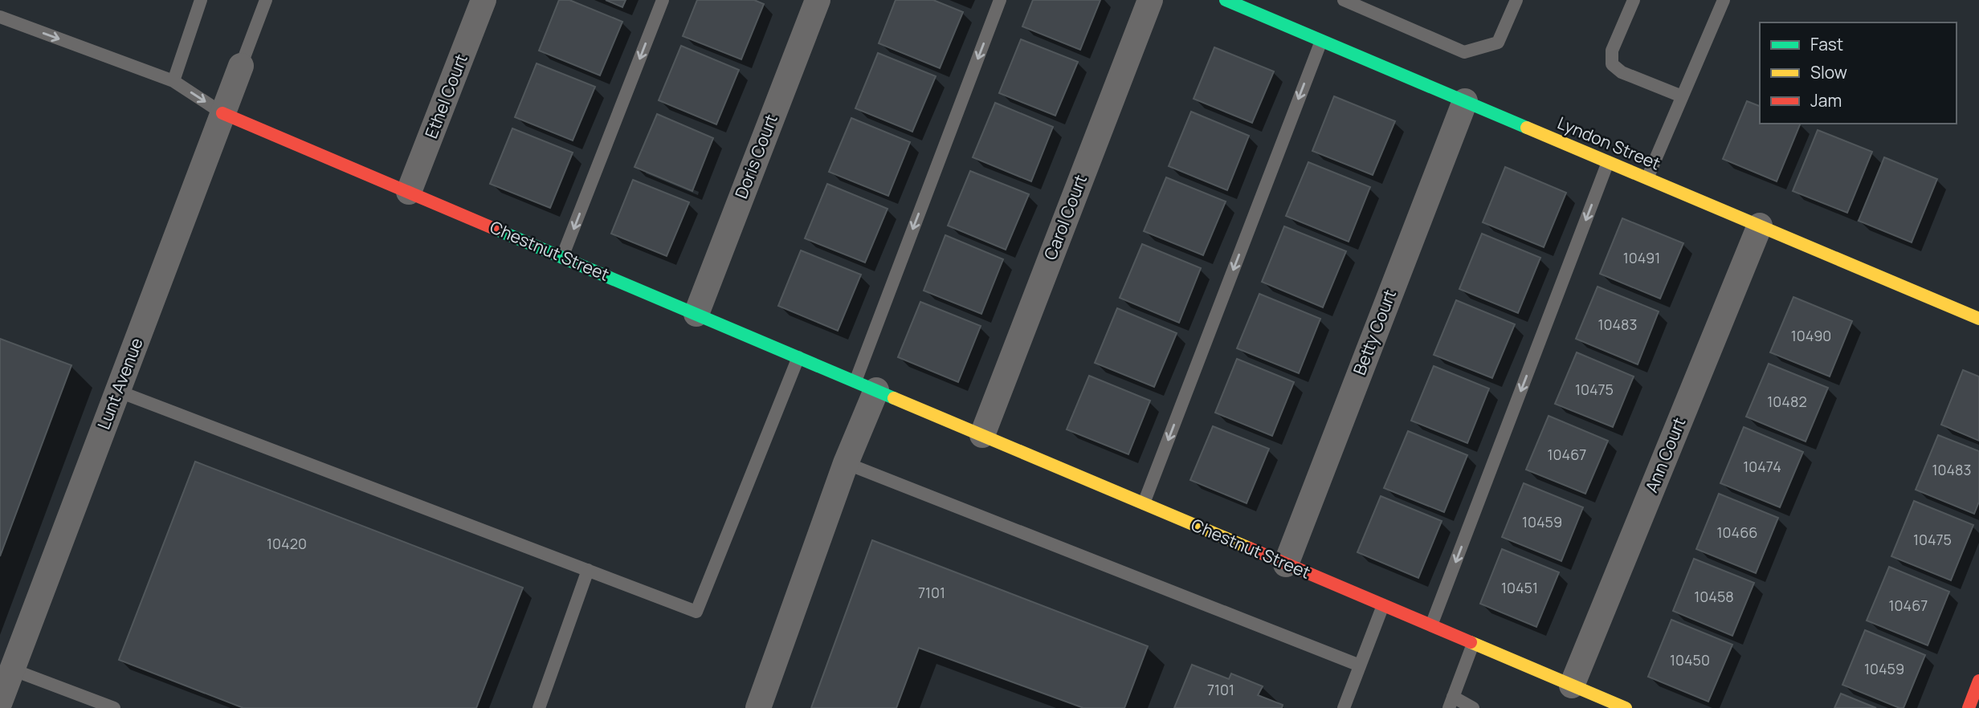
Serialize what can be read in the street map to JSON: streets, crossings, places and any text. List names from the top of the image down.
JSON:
{
  "streets": {
    "street": [
      "Ethel Court",
      "Lyndon Street",
      "Doris Court",
      "Carol Court",
      "Chestnut Street",
      "Betty Court",
      "Lunt Avenue",
      "Ann Court"
    ]
  },
  "crossings": [
    ["Ethel Court", "Chestnut Street"],
    ["Lyndon Street", "Betty Court"],
    ["Lyndon Street", "Ann Court"],
    ["Doris Court", "Chestnut Street"],
    ["Carol Court", "Chestnut Street"],
    ["Chestnut Street", "Betty Court"],
    ["Chestnut Street", "Lunt Avenue"],
    ["Chestnut Street", "Ann Court"]
  ],
  "house_numbers": [
    "10491",
    "10483",
    "10490",
    "10475",
    "10482",
    "10467",
    "10474",
    "10483",
    "10459",
    "10466",
    "10475",
    "10420",
    "10451",
    "7101",
    "10458",
    "10467",
    "10450",
    "10459",
    "7101"
  ],
  "legend": ["Fast", "Slow", "Jam"]
}
